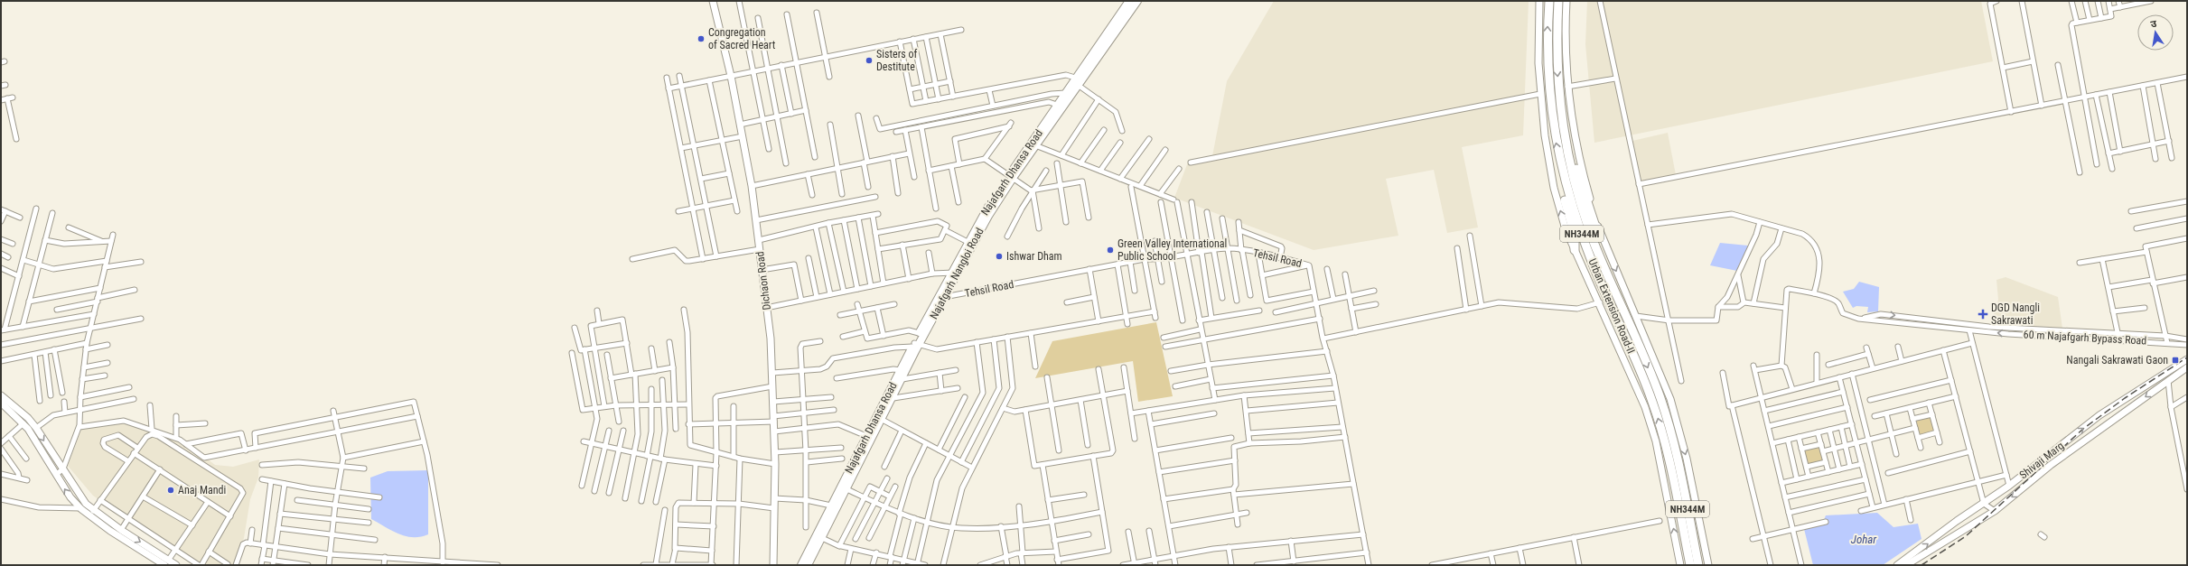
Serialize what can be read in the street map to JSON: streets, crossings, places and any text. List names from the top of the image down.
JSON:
{
  "streets": {
    "highway": ["NH344M", "Urban Extension Road-II"],
    "main road": ["Najafgarh Dhansa Road", "Najafgarh Nangloi Road"],
    "street": [
      "Tehsil Road",
      "Dichaon Road",
      "60 m Najafgarh Bypass Road",
      "Shivaji Marg"
    ]
  },
  "crossings": [
    ["Najafgarh Dhansa Road", "Najafgarh Nangloi Road"],
    ["Tehsil Road", "Najafgarh Nangloi Road"]
  ],
  "water": ["Johar"],
  "places": {
    "other": [
      "Congregation of Sacred Heart",
      "Sisters of Destitute",
      "Green Valley International Public School",
      "Ishwar Dham",
      "Anaj Mandi"
    ],
    "health": ["DGD Nangli Sakrawati"],
    "transit": ["Nangali Sakrawati Gaon"]
  },
  "north": "top"
}
